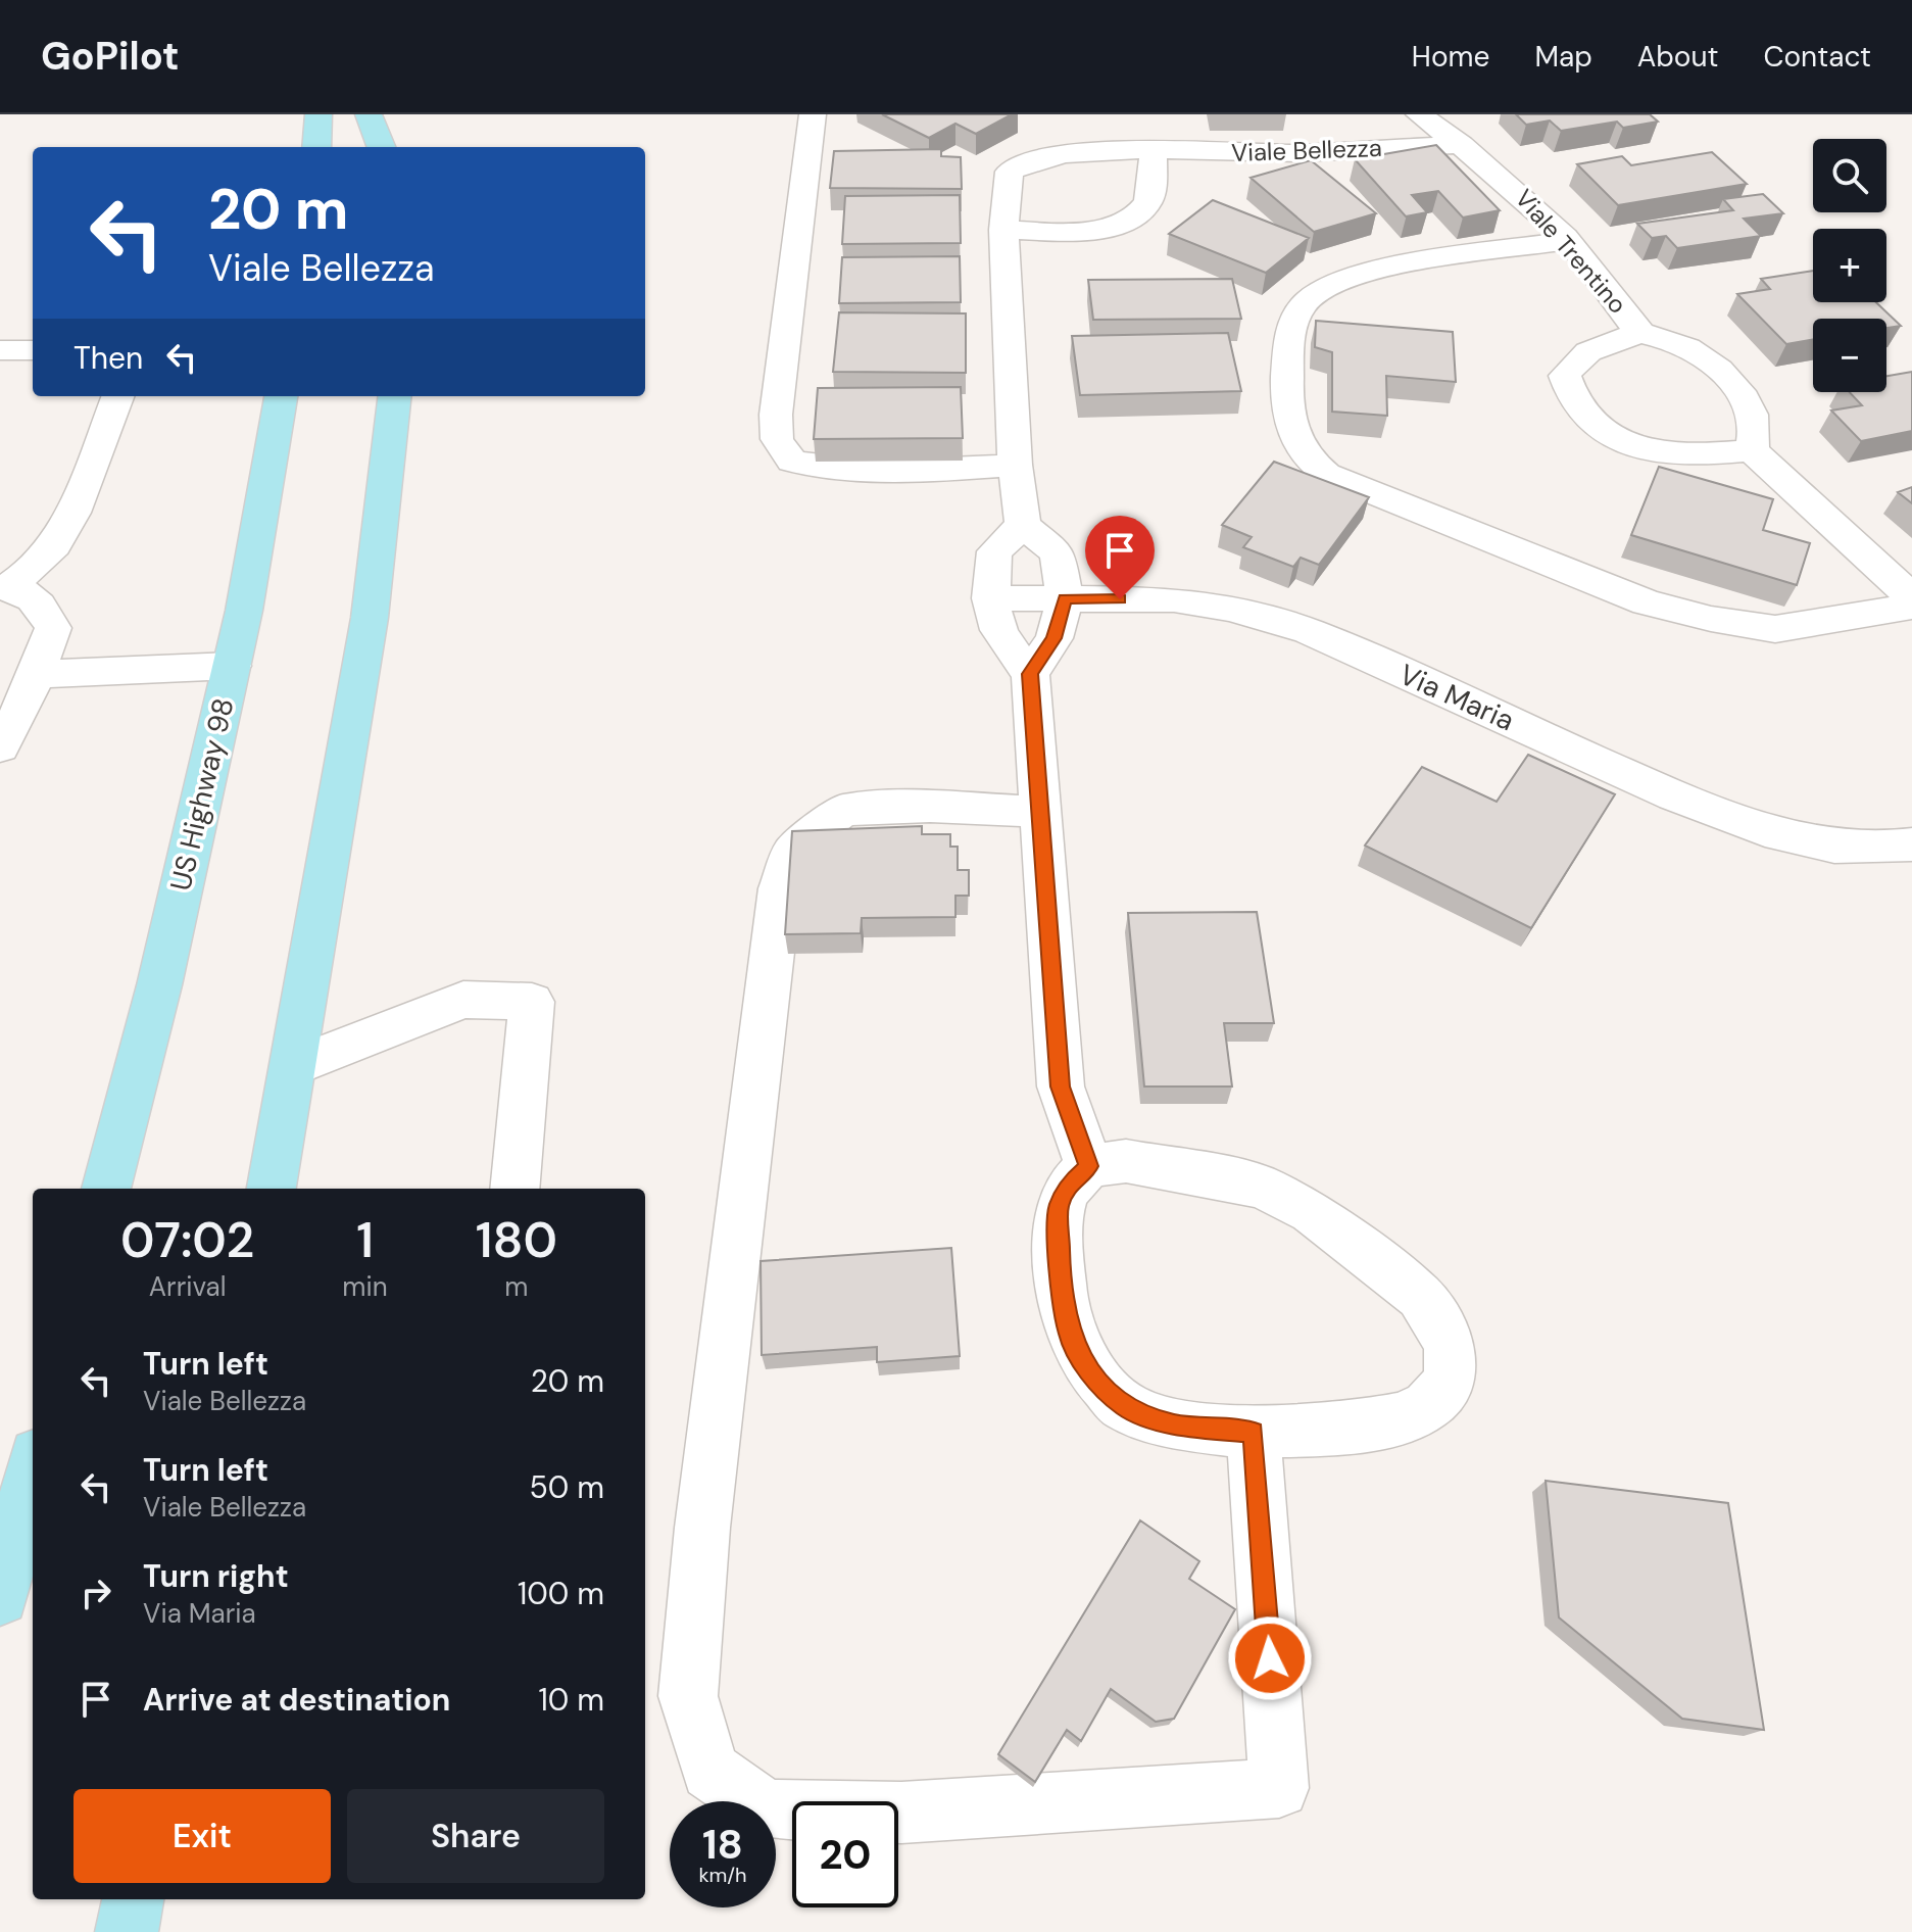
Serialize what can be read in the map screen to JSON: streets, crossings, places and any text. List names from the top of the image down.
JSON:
{
  "streets": {
    "main road": ["US Highway 98"],
    "street": ["Viale Bellezza", "Viale Trentino", "Via Maria"]
  },
  "crossings": [
    ["Viale Bellezza", "Viale Trentino"]
  ],
  "page": {
    "header": "GoPilot",
    "nav": [
      "Home",
      "Map",
      "About",
      "Contact"
    ],
    "map_buttons": ["+", "−"],
    "turn": ["20 m", "Viale Bellezza"],
    "then": "Then",
    "eta": [
      "07:02",
      "Arrival",
      "1",
      "min",
      "180",
      "m"
    ],
    "list": [
      {
        "name": "Turn left",
        "note": "Viale Bellezza",
        "value": "20 m"
      },
      {
        "name": "Turn left",
        "note": "Viale Bellezza",
        "value": "50 m"
      },
      {
        "name": "Turn right",
        "note": "Via Maria",
        "value": "100 m"
      },
      {
        "name": "Arrive at destination",
        "value": "10 m"
      }
    ],
    "buttons": ["Exit", "Share"],
    "speed": "18 km/h",
    "limit": "20"
  }
}
